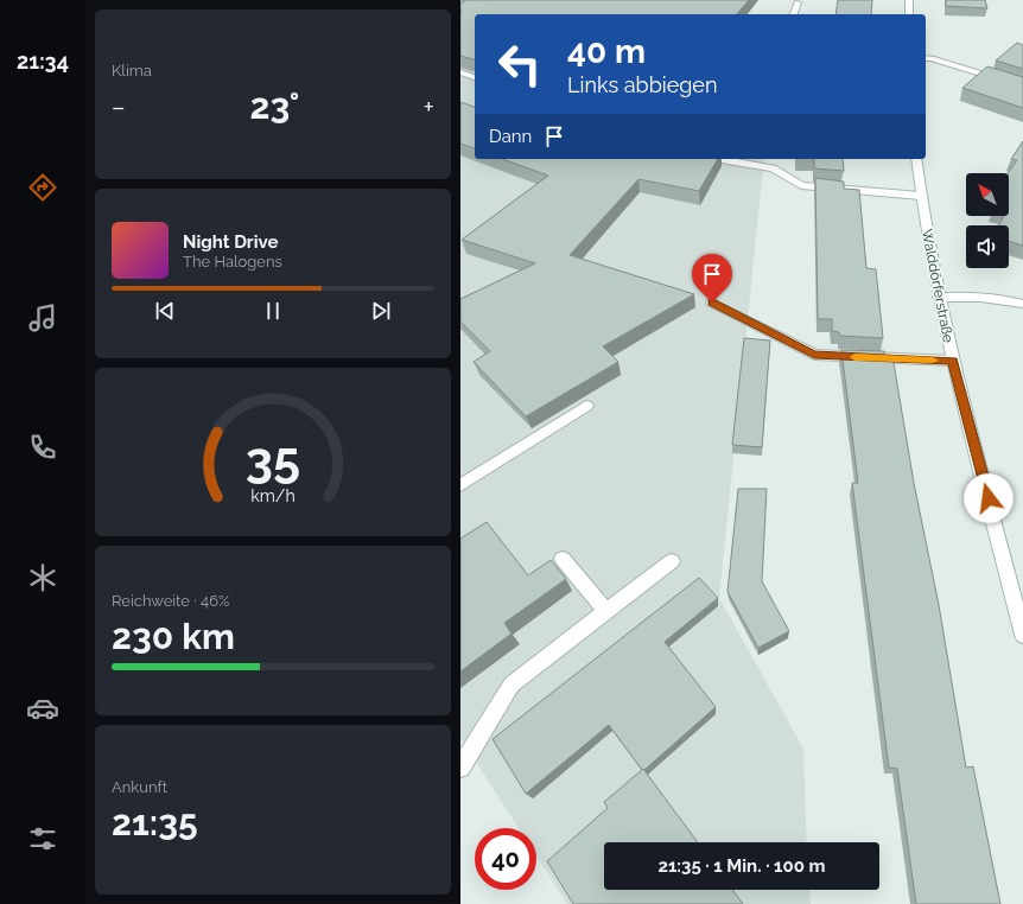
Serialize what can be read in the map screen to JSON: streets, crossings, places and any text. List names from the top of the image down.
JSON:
{
  "streets": {
    "street": ["Walddörferstraße"]
  },
  "north": "top left",
  "page": {
    "tabs": "21:34",
    "tile": [
      "Klima",
      ["Reichweite · 46%", "230 km"],
      ["Ankunft", "21:35"]
    ],
    "turn": ["40 m", "Links abbiegen"],
    "heat": ["−", "23°", "+"],
    "then": "Dann",
    "song": ["Night Drive", "The Halogens"],
    "limit": "40",
    "trip": "21:35 · 1 Min. · 100 m",
    "gauge": ["35", "km/h"]
  }
}
